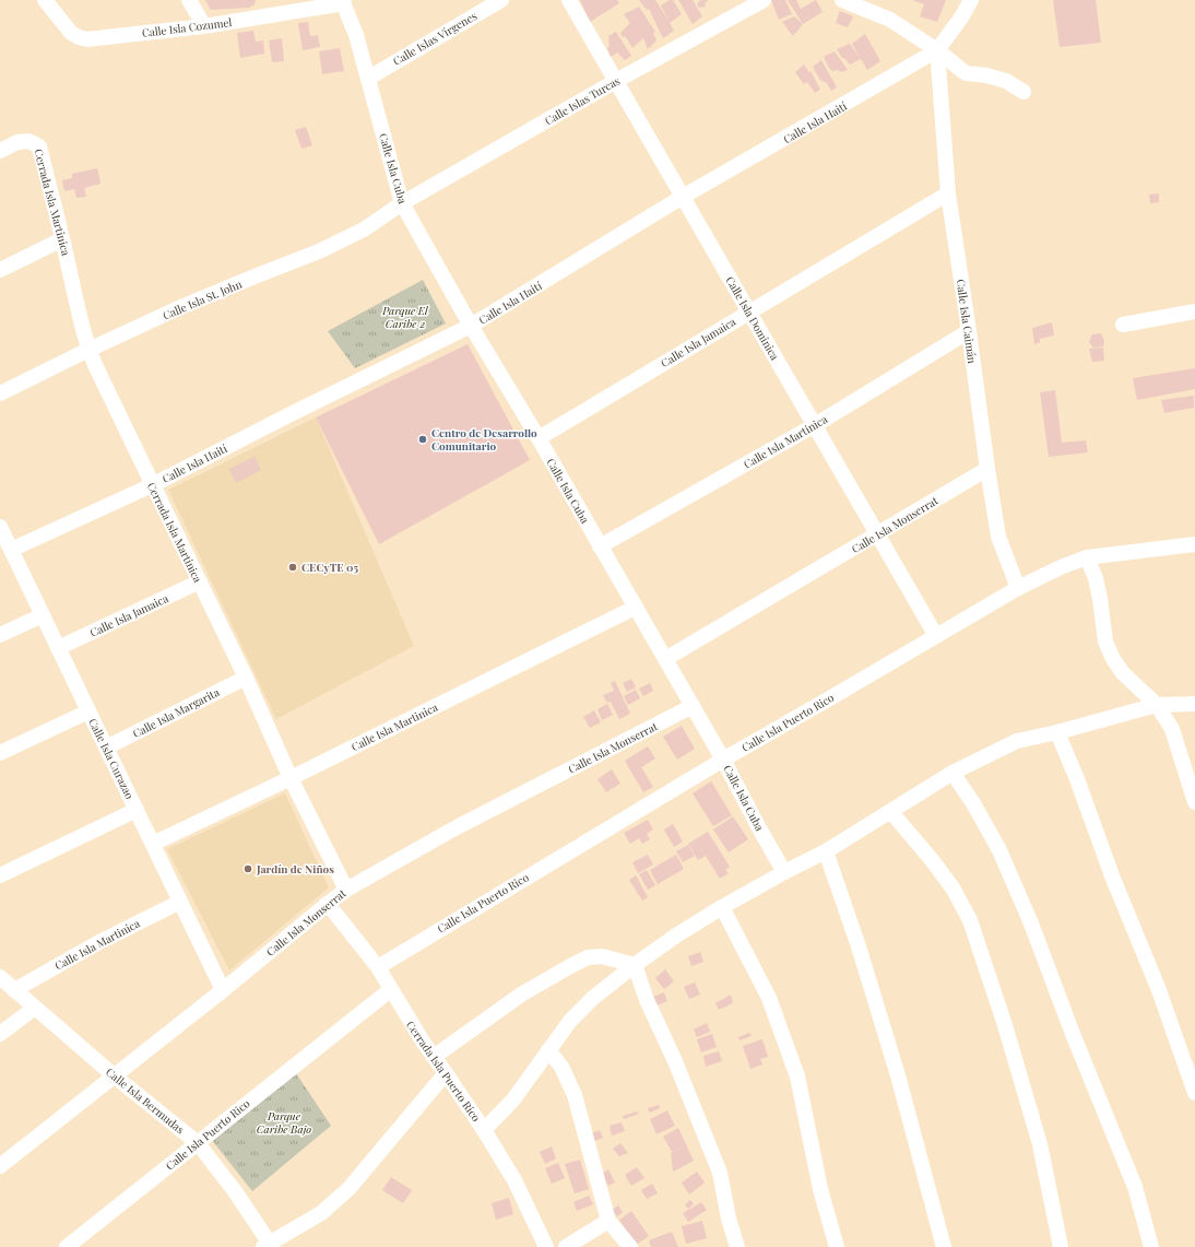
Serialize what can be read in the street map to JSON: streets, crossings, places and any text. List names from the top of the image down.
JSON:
{
  "streets": {
    "street": [
      "Calle Isla Cozumel",
      "Calle Islas Vírgenes",
      "Calle Islas Turcas",
      "Calle Isla Haití",
      "Calle Isla Cuba",
      "Cerrada Isla Martinica",
      "Calle Isla St. John",
      "Calle Isla Dominica",
      "Calle Isla Caimán",
      "Calle Isla Jamaica",
      "Calle Isla Martinica",
      "Calle Isla Monserrat",
      "Calle Isla Margarita",
      "Calle Isla Puerto Rico",
      "Calle Isla Curazao",
      "Cerrada Isla Puerto Rico",
      "Calle Isla Bermudas"
    ]
  },
  "crossings": [
    ["Calle Isla Cozumel", "Calle Isla Cuba"],
    ["Calle Islas Vírgenes", "Calle Isla Cuba"],
    ["Calle Islas Turcas", "Calle Isla Cuba"],
    ["Calle Islas Turcas", "Calle Isla St. John"],
    ["Calle Islas Turcas", "Calle Isla Dominica"],
    ["Calle Isla Haití", "Calle Isla Cuba"],
    ["Calle Isla Haití", "Cerrada Isla Martinica"],
    ["Calle Isla Haití", "Calle Isla Dominica"],
    ["Calle Isla Haití", "Calle Isla Caimán"],
    ["Calle Isla Haití", "Calle Isla Curazao"],
    ["Calle Isla Cuba", "Calle Isla St. John"],
    ["Calle Isla Cuba", "Calle Isla Jamaica"],
    ["Calle Isla Cuba", "Calle Isla Martinica"],
    ["Calle Isla Cuba", "Calle Isla Monserrat"],
    ["Calle Isla Cuba", "Calle Isla Puerto Rico"],
    ["Cerrada Isla Martinica", "Calle Isla St. John"],
    ["Cerrada Isla Martinica", "Calle Isla Jamaica"],
    ["Cerrada Isla Martinica", "Calle Isla Martinica"],
    ["Cerrada Isla Martinica", "Calle Isla Monserrat"],
    ["Cerrada Isla Martinica", "Calle Isla Margarita"],
    ["Calle Isla Dominica", "Calle Isla Jamaica"],
    ["Calle Isla Dominica", "Calle Isla Martinica"],
    ["Calle Isla Dominica", "Calle Isla Monserrat"],
    ["Calle Isla Dominica", "Calle Isla Puerto Rico"],
    ["Calle Isla Caimán", "Calle Isla Jamaica"],
    ["Calle Isla Caimán", "Calle Isla Martinica"],
    ["Calle Isla Caimán", "Calle Isla Monserrat"],
    ["Calle Isla Caimán", "Calle Isla Puerto Rico"],
    ["Calle Isla Jamaica", "Calle Isla Curazao"],
    ["Calle Isla Martinica", "Calle Isla Curazao"],
    ["Calle Isla Martinica", "Calle Isla Bermudas"],
    ["Calle Isla Monserrat", "Calle Isla Curazao"],
    ["Calle Isla Monserrat", "Cerrada Isla Puerto Rico"],
    ["Calle Isla Monserrat", "Calle Isla Bermudas"],
    ["Calle Isla Margarita", "Calle Isla Curazao"],
    ["Calle Isla Puerto Rico", "Cerrada Isla Puerto Rico"],
    ["Calle Isla Puerto Rico", "Calle Isla Bermudas"]
  ],
  "parks": ["Parque El Caribe 2", "Parque Caribe Bajo"],
  "places": ["Centro de Desarrollo Comunitario", "CECyTE 05", "Jardín de Niños"]
}
